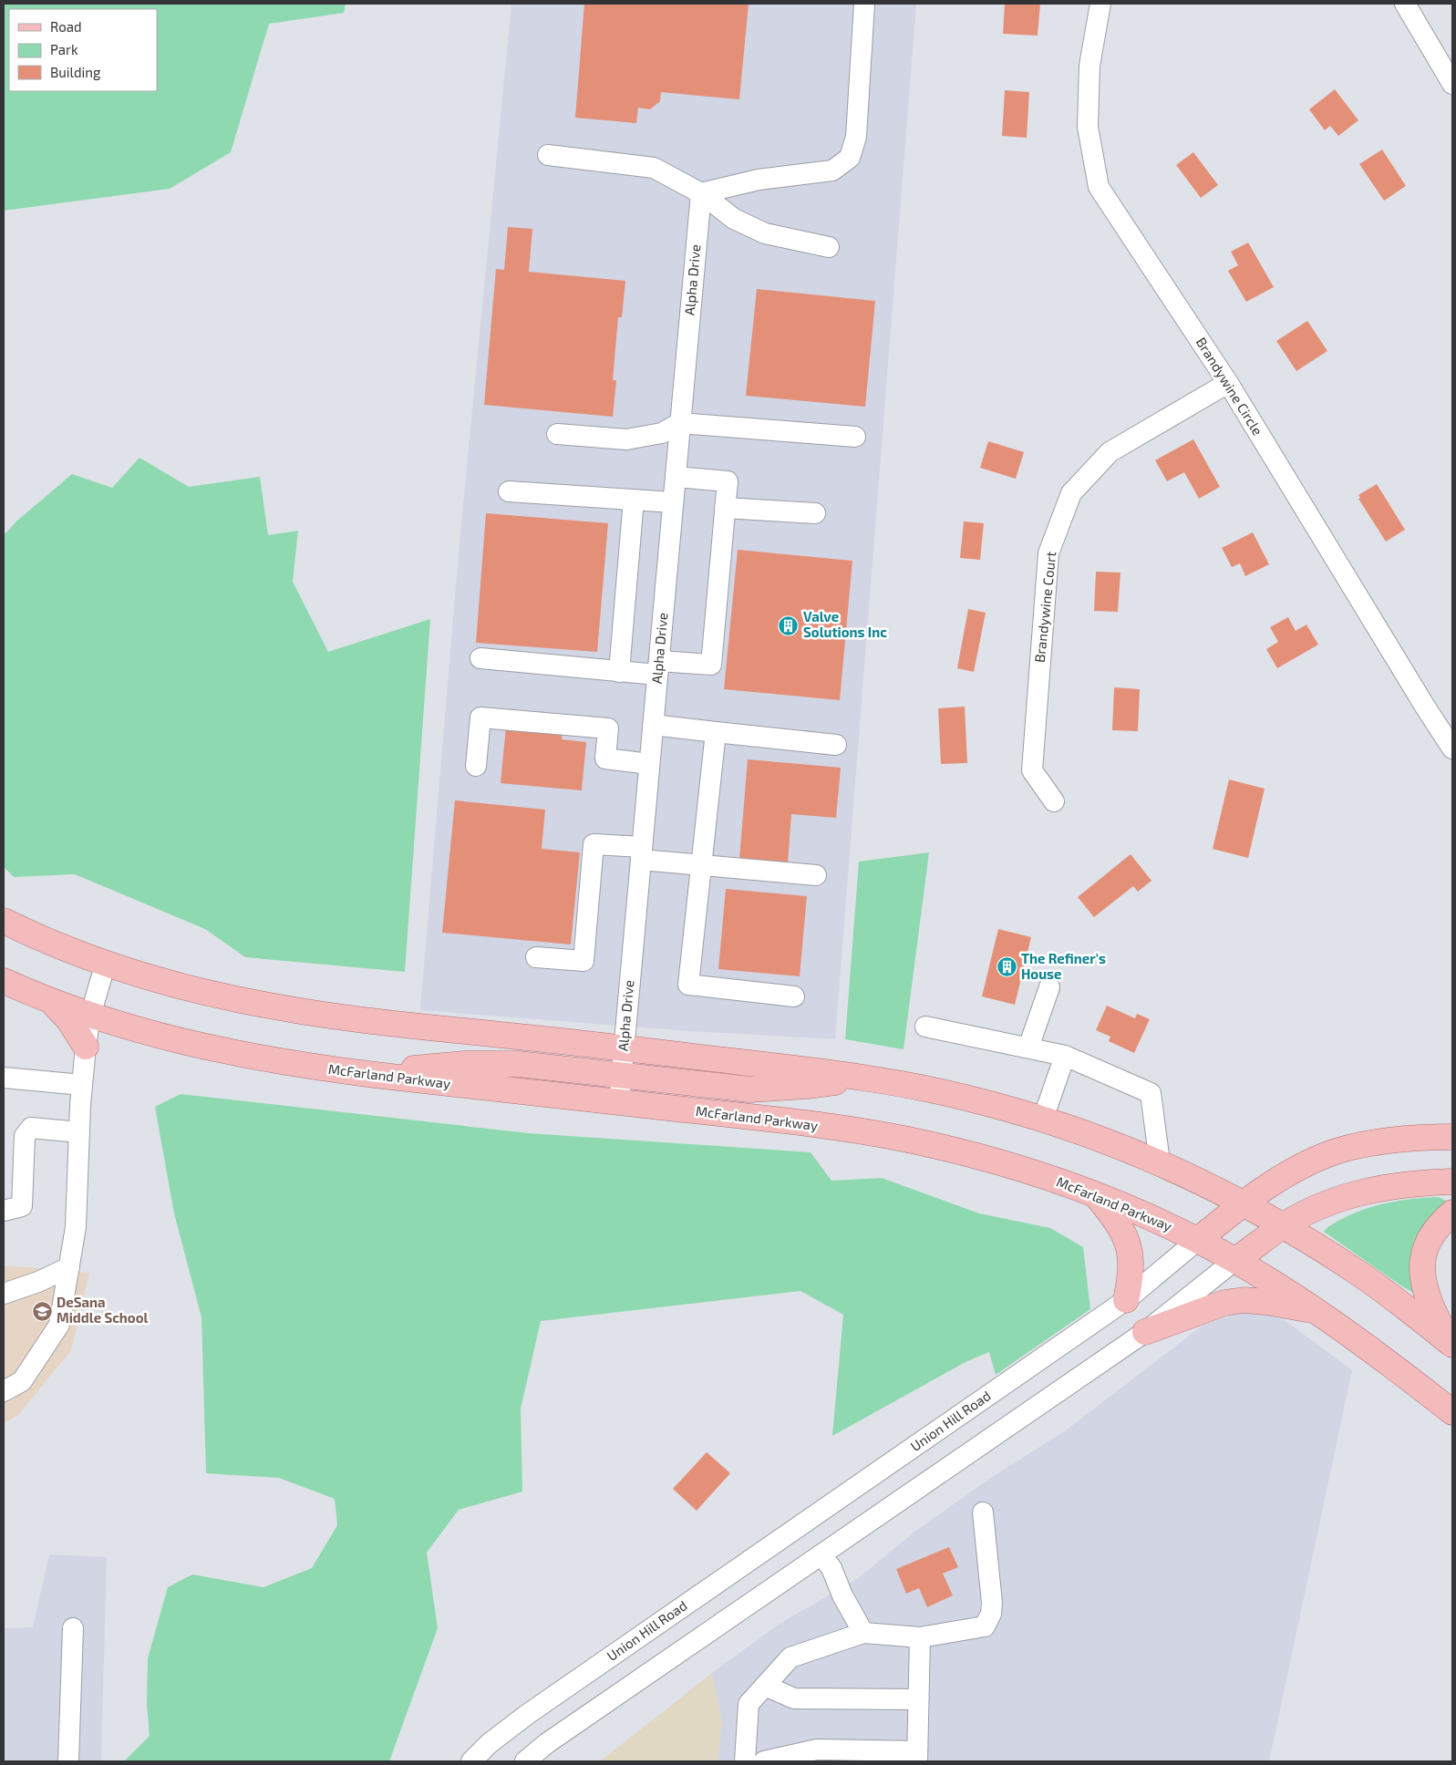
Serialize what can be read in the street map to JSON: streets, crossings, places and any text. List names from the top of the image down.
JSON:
{
  "streets": {
    "main road": ["McFarland Parkway", "Union Hill Road"],
    "street": ["Alpha Drive", "Brandywine Circle", "Brandywine Court"]
  },
  "crossings": [
    ["Alpha Drive", "McFarland Parkway"],
    ["Brandywine Circle", "Brandywine Court"],
    ["McFarland Parkway", "Union Hill Road"]
  ],
  "places": {
    "building": ["Valve Solutions Inc", "The Refiner's House"],
    "school or university": ["DeSana Middle School"]
  },
  "legend": ["Road", "Park", "Building"]
}
